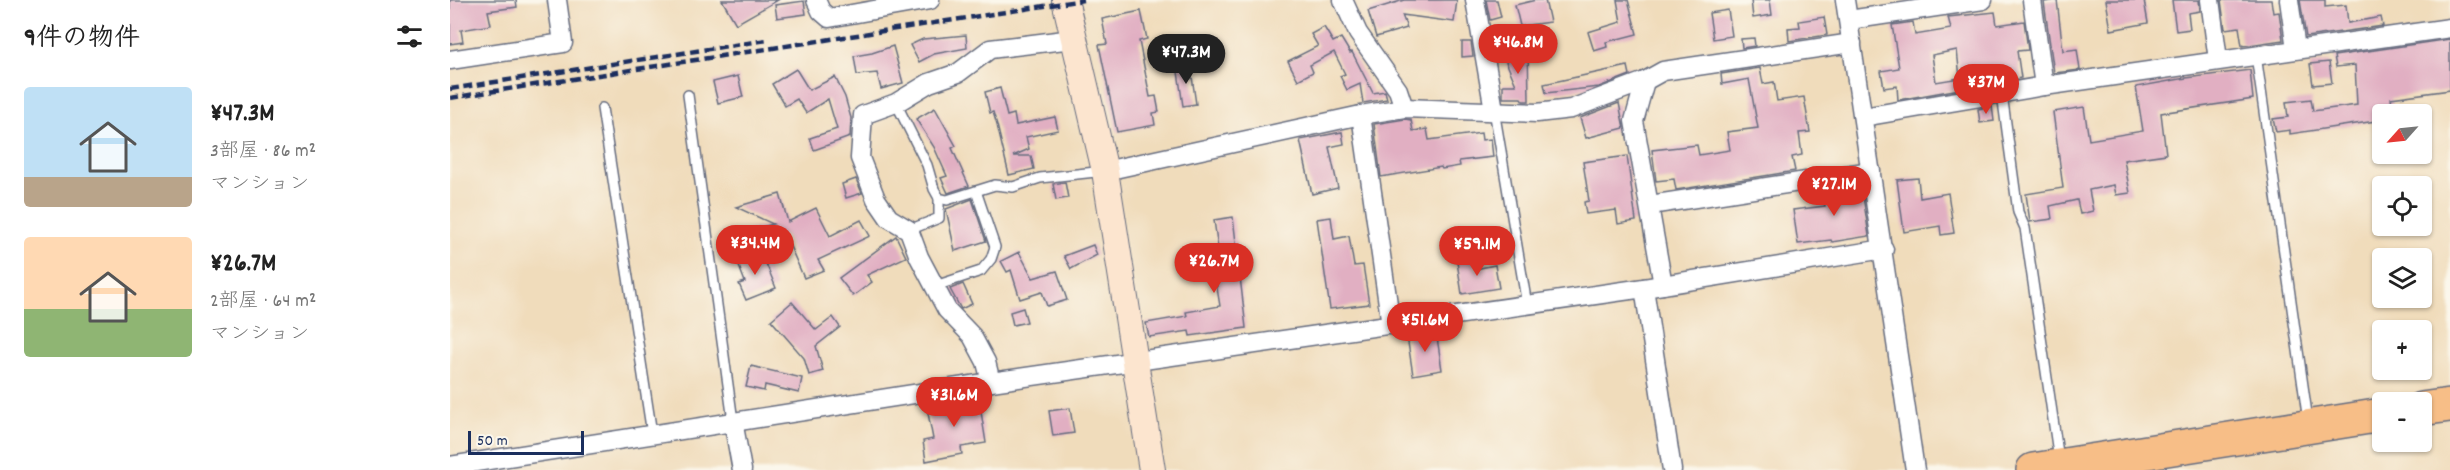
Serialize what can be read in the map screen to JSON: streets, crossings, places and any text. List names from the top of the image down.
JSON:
{
  "scale_bar": "50 m",
  "north": "bottom left",
  "page": {
    "heading": "9件の物件",
    "price": [
      "¥46.8M",
      "¥47.3M",
      "¥37M",
      "¥27.1M",
      "¥34.4M",
      "¥59.1M",
      "¥26.7M",
      "¥51.6M",
      "¥31.6M"
    ],
    "list": [
      {
        "name": "¥47.3M",
        "note": "3部屋 · 86 m² · マンション"
      },
      {
        "name": "¥26.7M",
        "note": "2部屋 · 64 m² · マンション"
      }
    ],
    "map_buttons": ["+", "−"],
    "scale": "50 m"
  }
}
